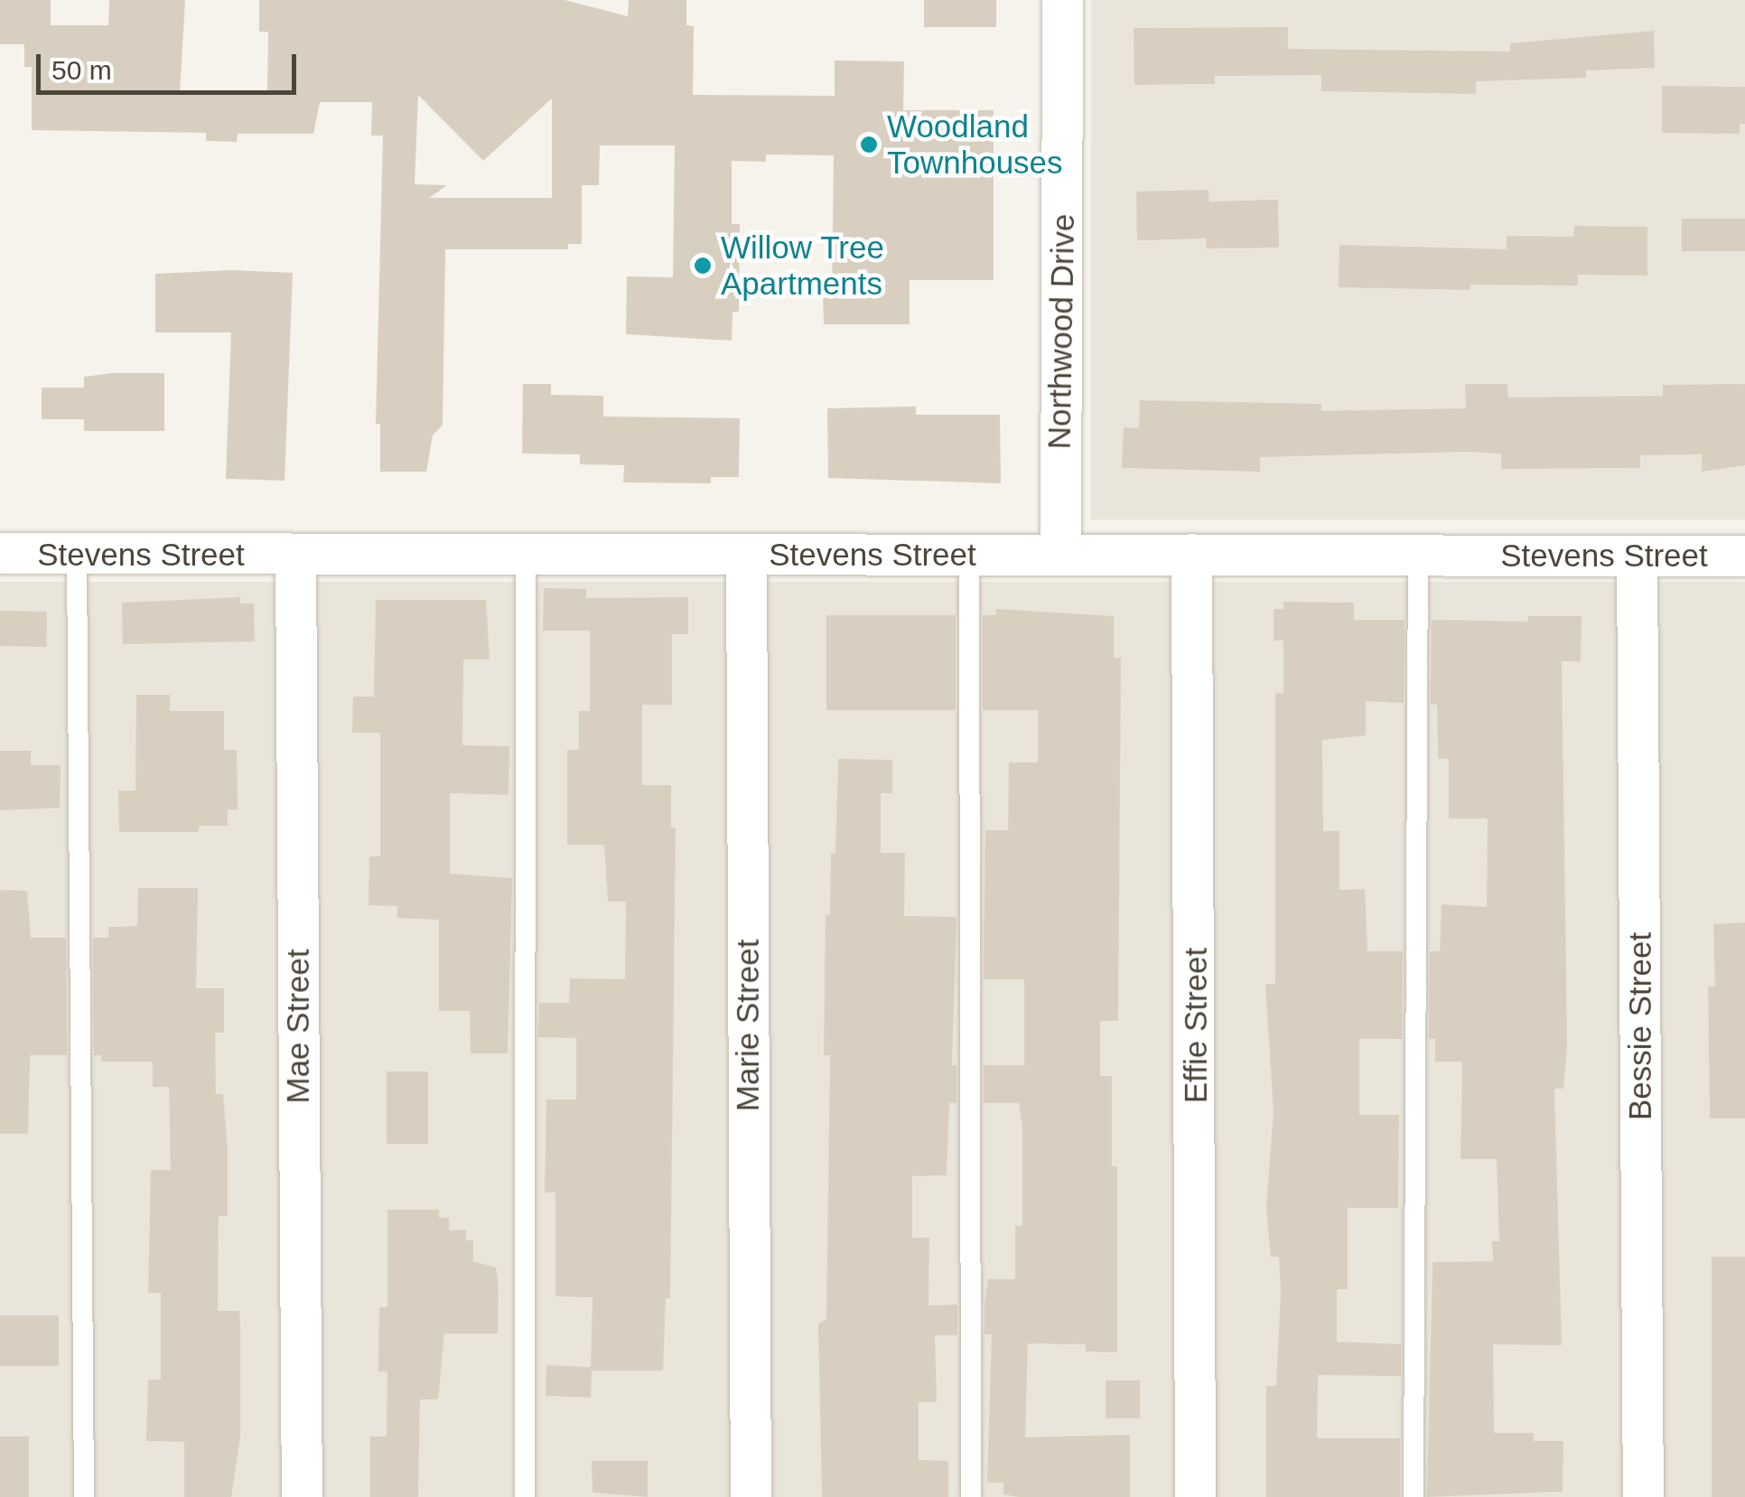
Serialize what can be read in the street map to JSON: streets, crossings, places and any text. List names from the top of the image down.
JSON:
{
  "streets": {
    "street": [
      "Northwood Drive",
      "Stevens Street",
      "Marie Street",
      "Effie Street",
      "Mae Street",
      "Bessie Street"
    ]
  },
  "crossings": [
    ["Northwood Drive", "Stevens Street"],
    ["Stevens Street", "Marie Street"],
    ["Stevens Street", "Effie Street"],
    ["Stevens Street", "Mae Street"],
    ["Stevens Street", "Bessie Street"]
  ],
  "places": ["Woodland Townhouses", "Willow Tree Apartments"],
  "scale_bar": "50 m"
}
